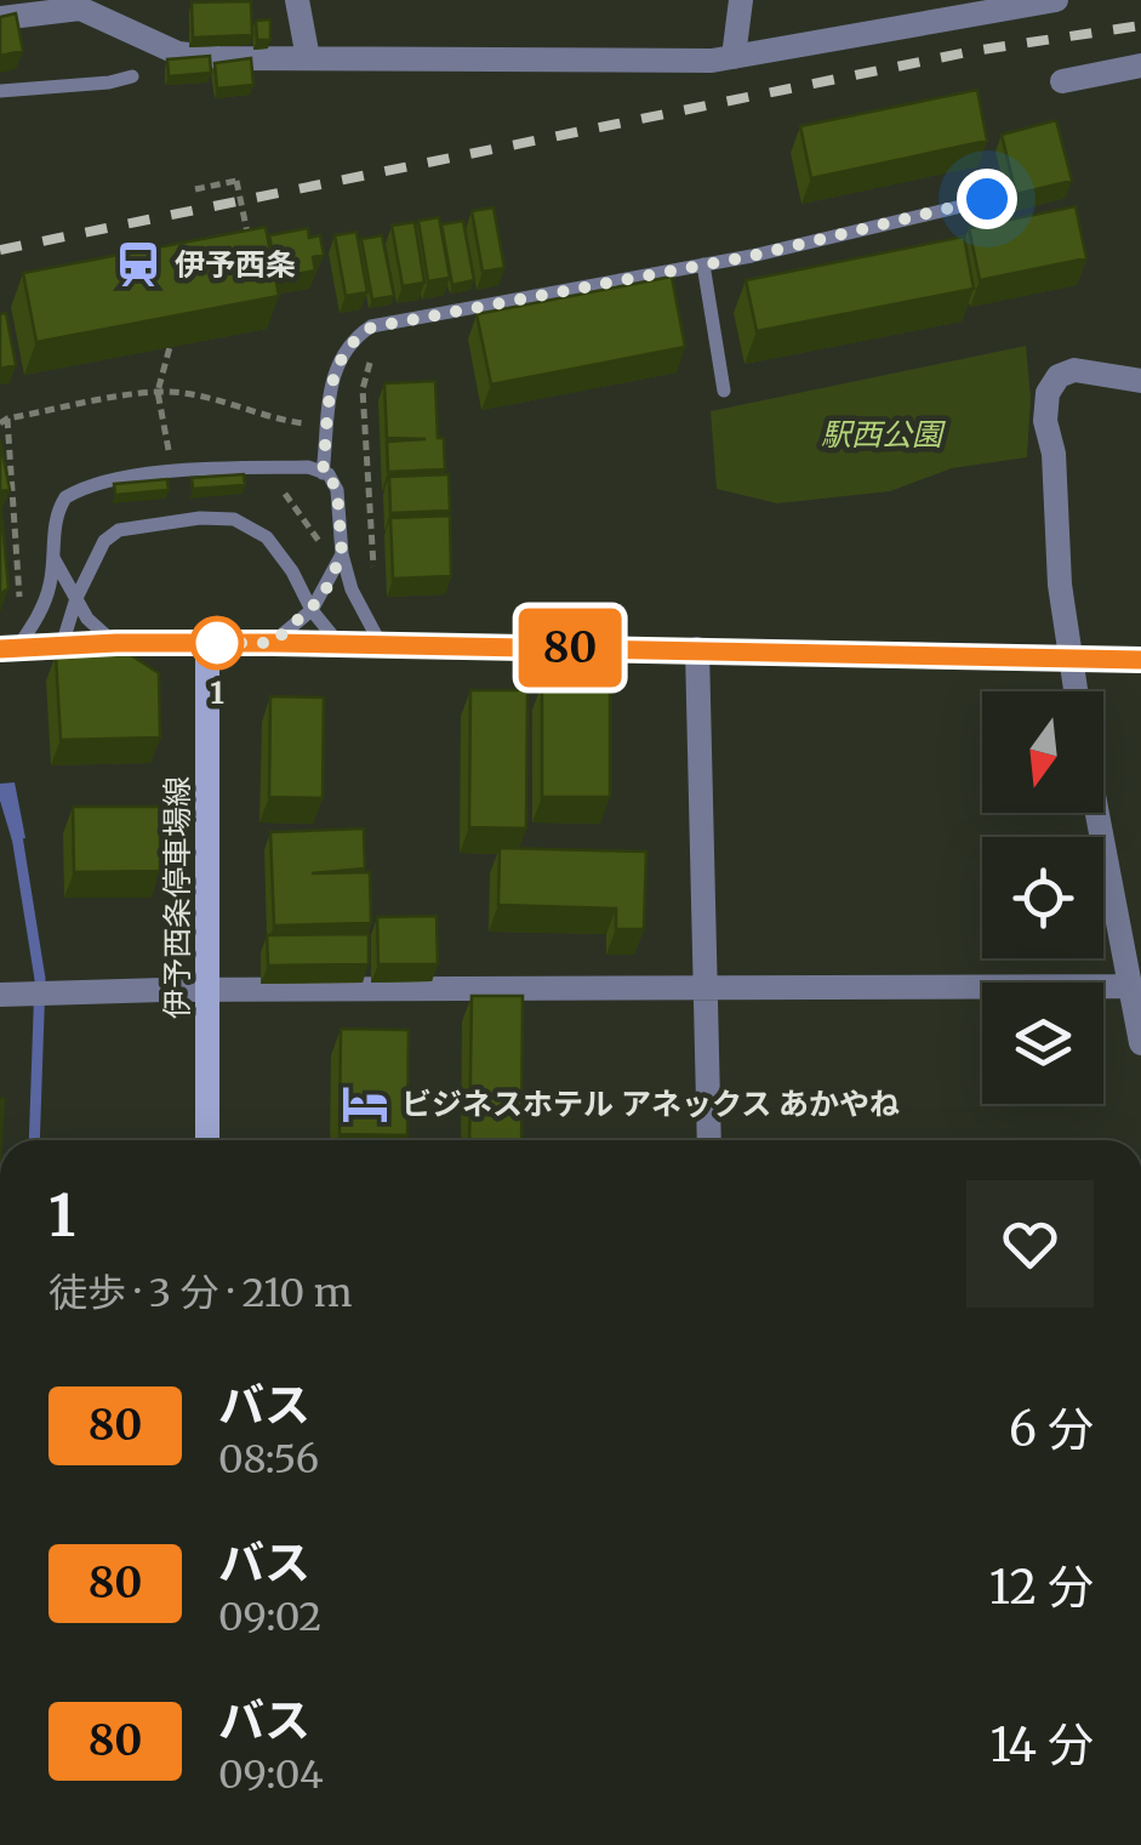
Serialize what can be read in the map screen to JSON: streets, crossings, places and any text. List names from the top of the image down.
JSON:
{
  "streets": {
    "main road": ["伊予西条停車場線"]
  },
  "parks": ["駅西公園"],
  "places": {
    "station": ["伊予西条"],
    "other": ["1"],
    "hotel": ["ビジネスホテル アネックス あかやね"]
  },
  "lines": ["bus line 80"],
  "north": "bottom",
  "page": {
    "on_map": "80",
    "heading": ["1", "徒歩 · 3 分 · 210 m"],
    "list": [
      {
        "mark": "80",
        "name": "バス",
        "note": "08:56",
        "value": "6 分"
      },
      {
        "mark": "80",
        "name": "バス",
        "note": "09:02",
        "value": "12 分"
      },
      {
        "mark": "80",
        "name": "バス",
        "note": "09:04",
        "value": "14 分"
      }
    ]
  }
}
